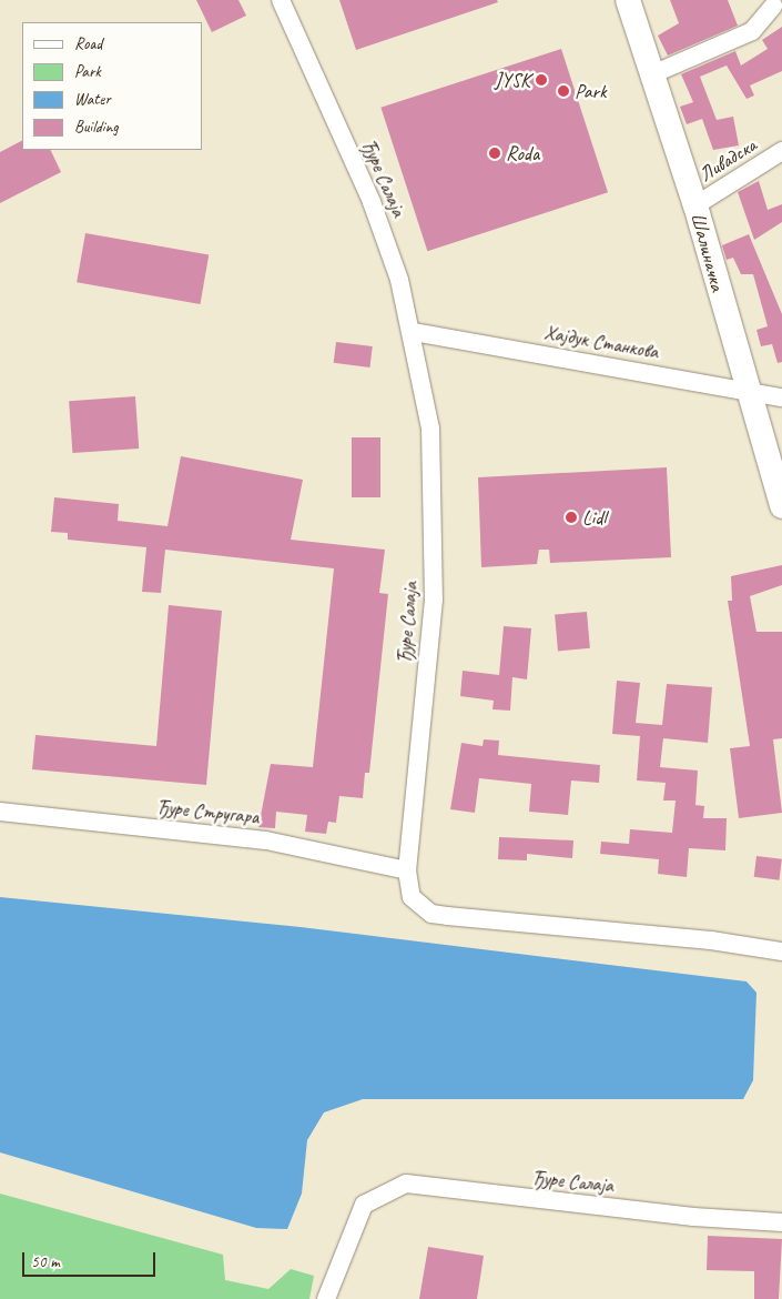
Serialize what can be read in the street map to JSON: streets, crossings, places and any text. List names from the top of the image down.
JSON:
{
  "streets": {
    "main road": ["Шалиначка"],
    "street": [
      "Ливадска",
      "Ђуре Салаја",
      "Хајдук Станкова",
      "Ђуре Стругара"
    ]
  },
  "crossings": [
    ["Ливадска", "Шалиначка"],
    ["Ђуре Салаја", "Хајдук Станкова"],
    ["Ђуре Салаја", "Ђуре Стругара"],
    ["Шалиначка", "Хајдук Станкова"]
  ],
  "places": [
    "JYSK",
    "Park",
    "Roda",
    "Lidl"
  ],
  "legend": [
    "Road",
    "Park",
    "Water",
    "Building"
  ],
  "scale_bar": "50 m"
}
